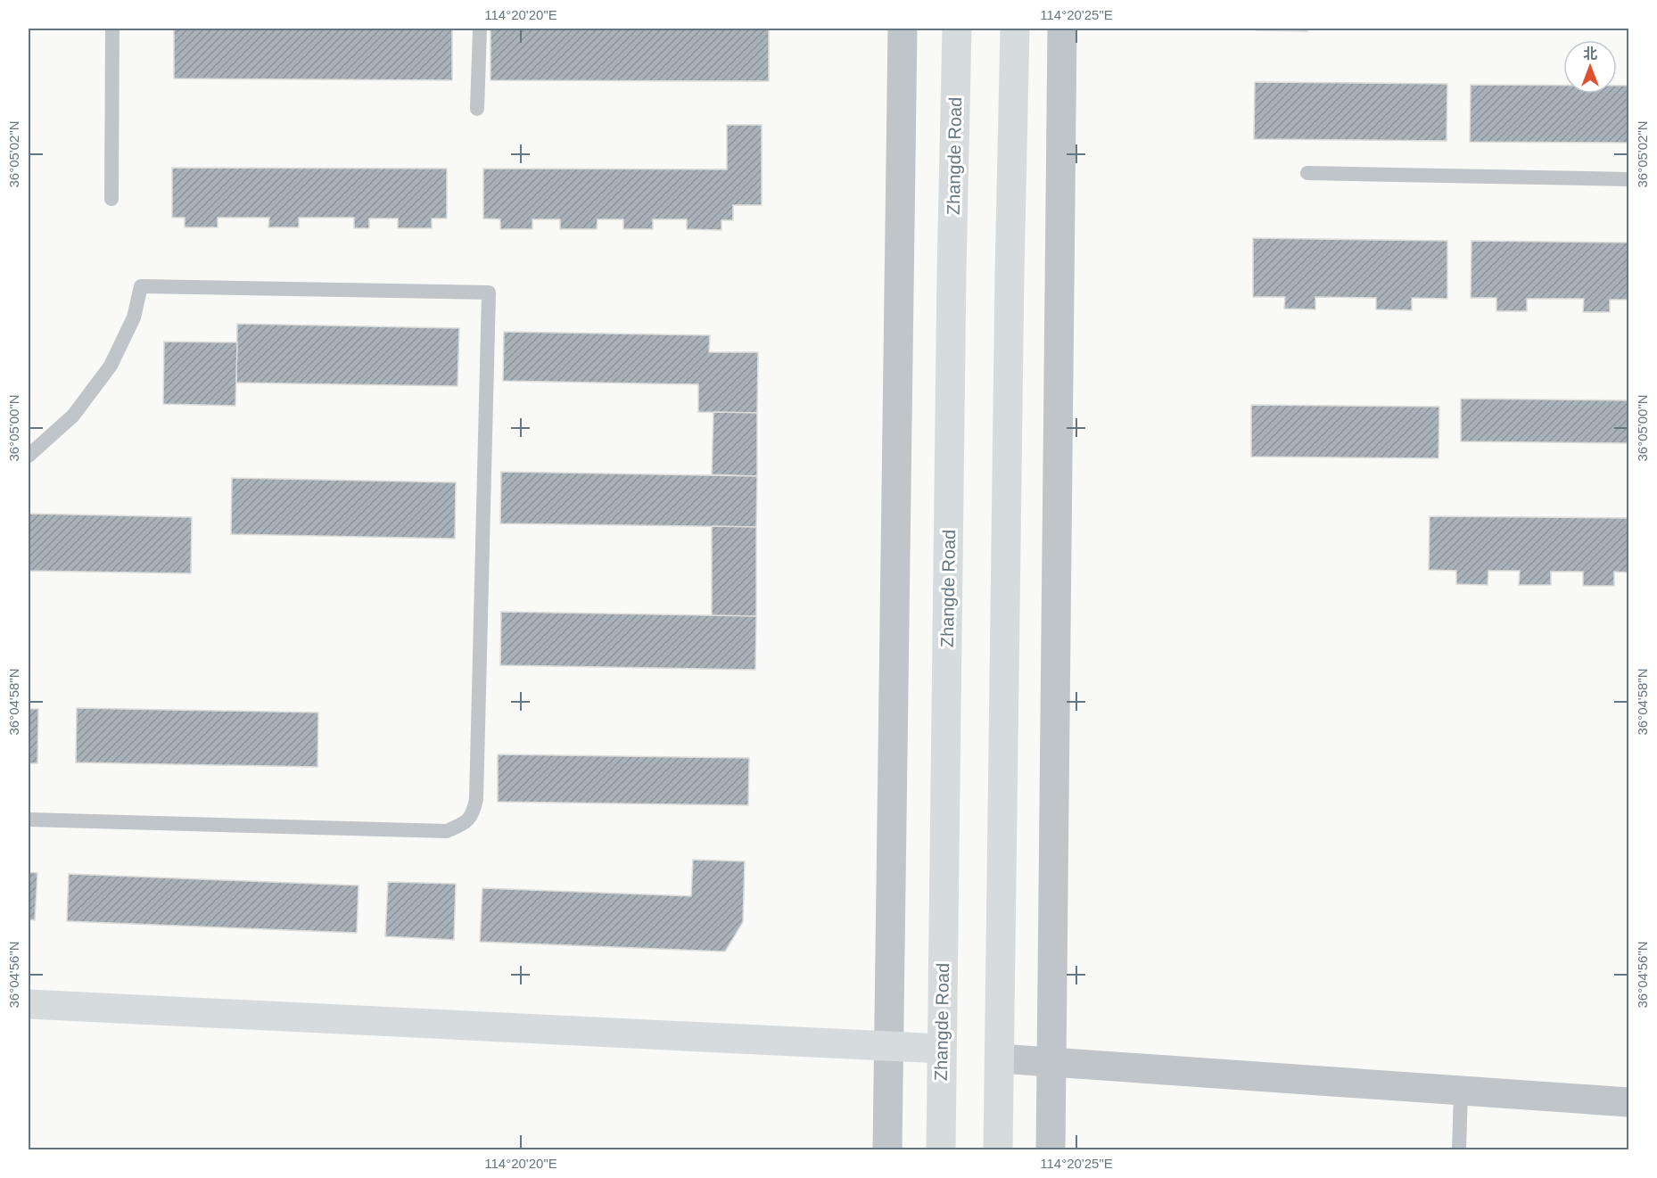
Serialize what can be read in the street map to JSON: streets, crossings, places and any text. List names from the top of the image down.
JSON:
{
  "streets": {
    "main road": ["Zhangde Road"]
  },
  "north": "top",
  "coordinates": [
    "114°20'20\"E",
    "114°20'25\"E",
    "36°05'02\"N",
    "36°05'00\"N",
    "36°04'58\"N",
    "36°04'56\"N"
  ]
}
